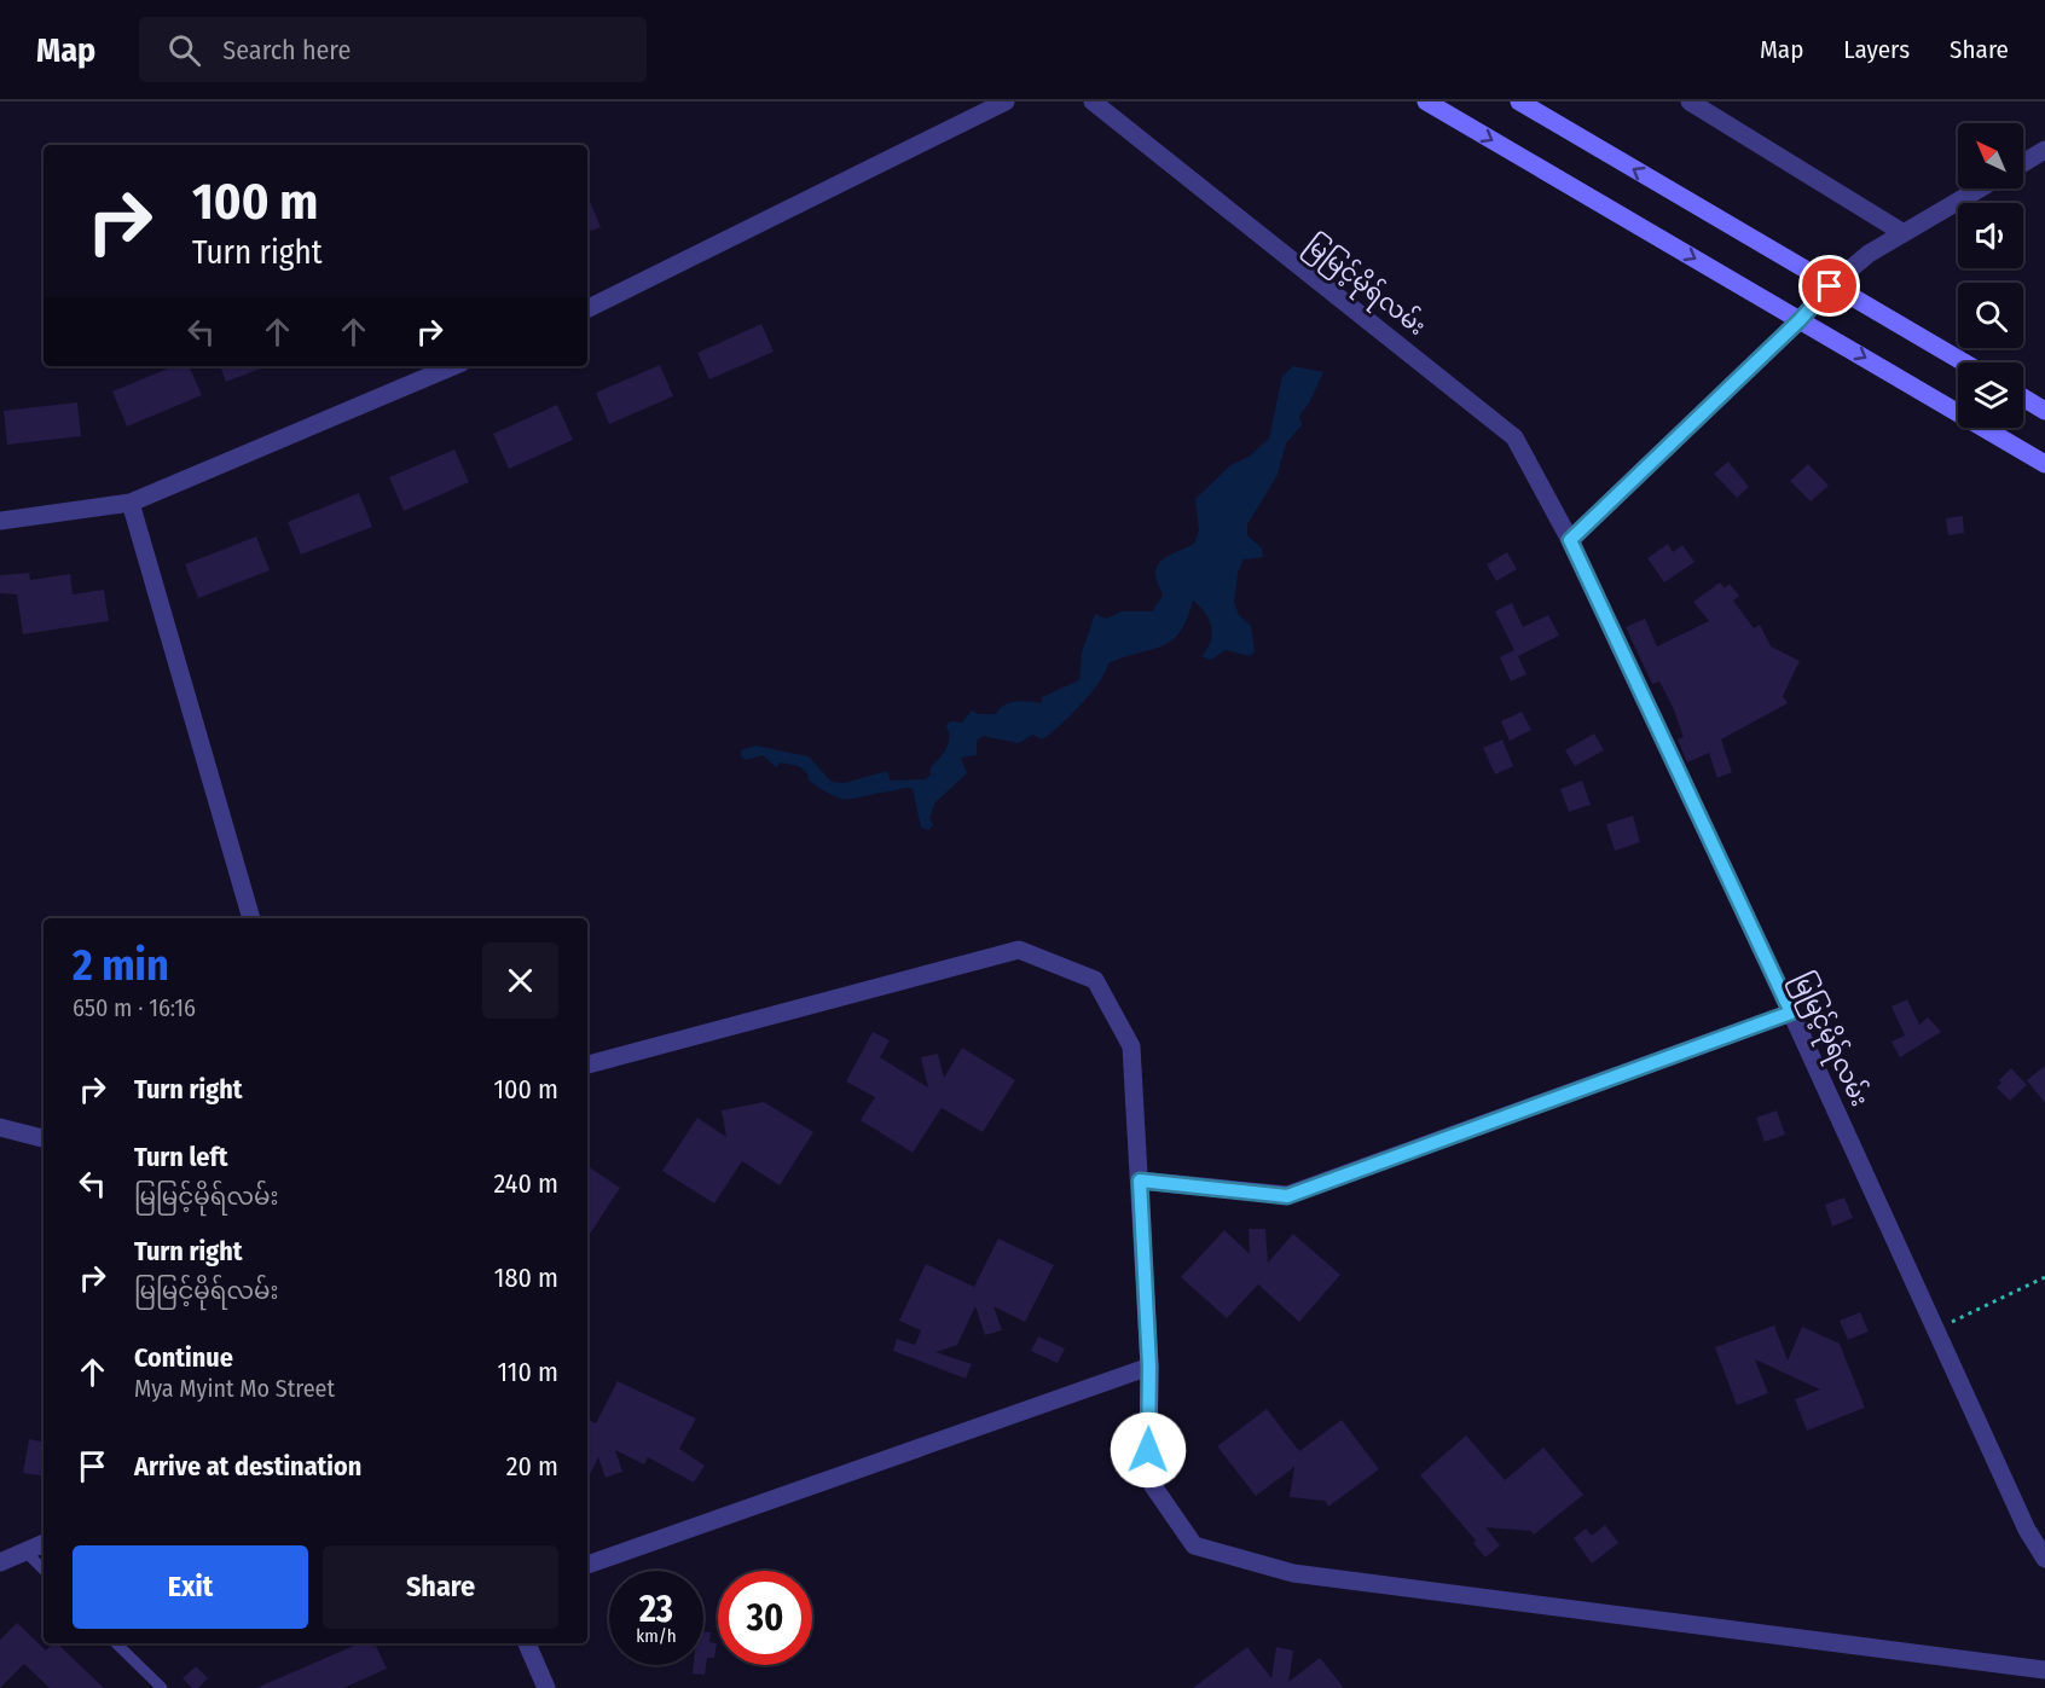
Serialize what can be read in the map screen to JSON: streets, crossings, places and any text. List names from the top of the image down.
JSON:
{
  "streets": {
    "street": ["မြမြင့်မိုရ်လမ်း"]
  },
  "north": "top left",
  "page": {
    "header": "Map",
    "search": "Search here",
    "nav": ["Map", "Layers", "Share"],
    "turn": ["100 m", "Turn right"],
    "heading": ["2 min", "650 m · 16:16"],
    "list": [
      {
        "name": "Turn right",
        "value": "100 m"
      },
      {
        "name": "Turn left",
        "note": "မြမြင့်မိုရ်လမ်း",
        "value": "240 m"
      },
      {
        "name": "Turn right",
        "note": "မြမြင့်မိုရ်လမ်း",
        "value": "180 m"
      },
      {
        "name": "Continue",
        "note": "Mya Myint Mo Street",
        "value": "110 m"
      },
      {
        "name": "Arrive at destination",
        "value": "20 m"
      }
    ],
    "buttons": ["Exit", "Share"],
    "speed": "23 km/h",
    "limit": "30"
  }
}
